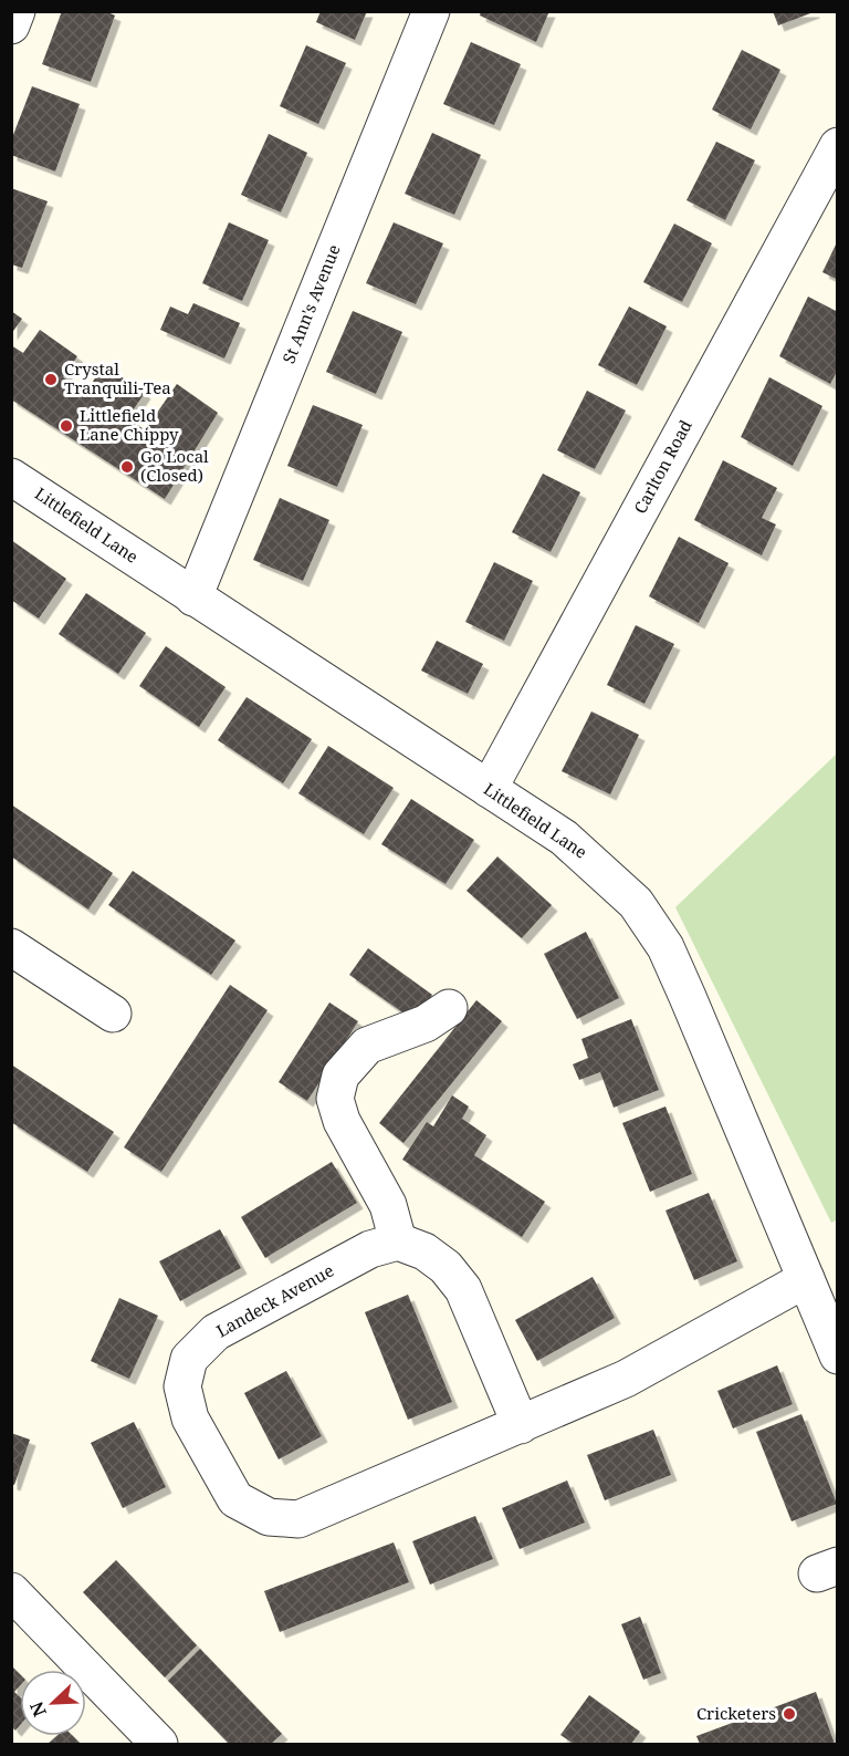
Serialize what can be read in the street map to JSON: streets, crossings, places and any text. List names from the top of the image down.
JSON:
{
  "streets": {
    "street": [
      "St Ann's Avenue",
      "Carlton Road",
      "Littlefield Lane",
      "Landeck Avenue"
    ]
  },
  "crossings": [
    ["St Ann's Avenue", "Littlefield Lane"],
    ["Carlton Road", "Littlefield Lane"],
    ["Littlefield Lane", "Landeck Avenue"]
  ],
  "places": [
    "Crystal Tranquili-Tea",
    "Littlefield Lane Chippy",
    "Go Local (Closed)",
    "Cricketers"
  ],
  "north": "bottom left"
}
